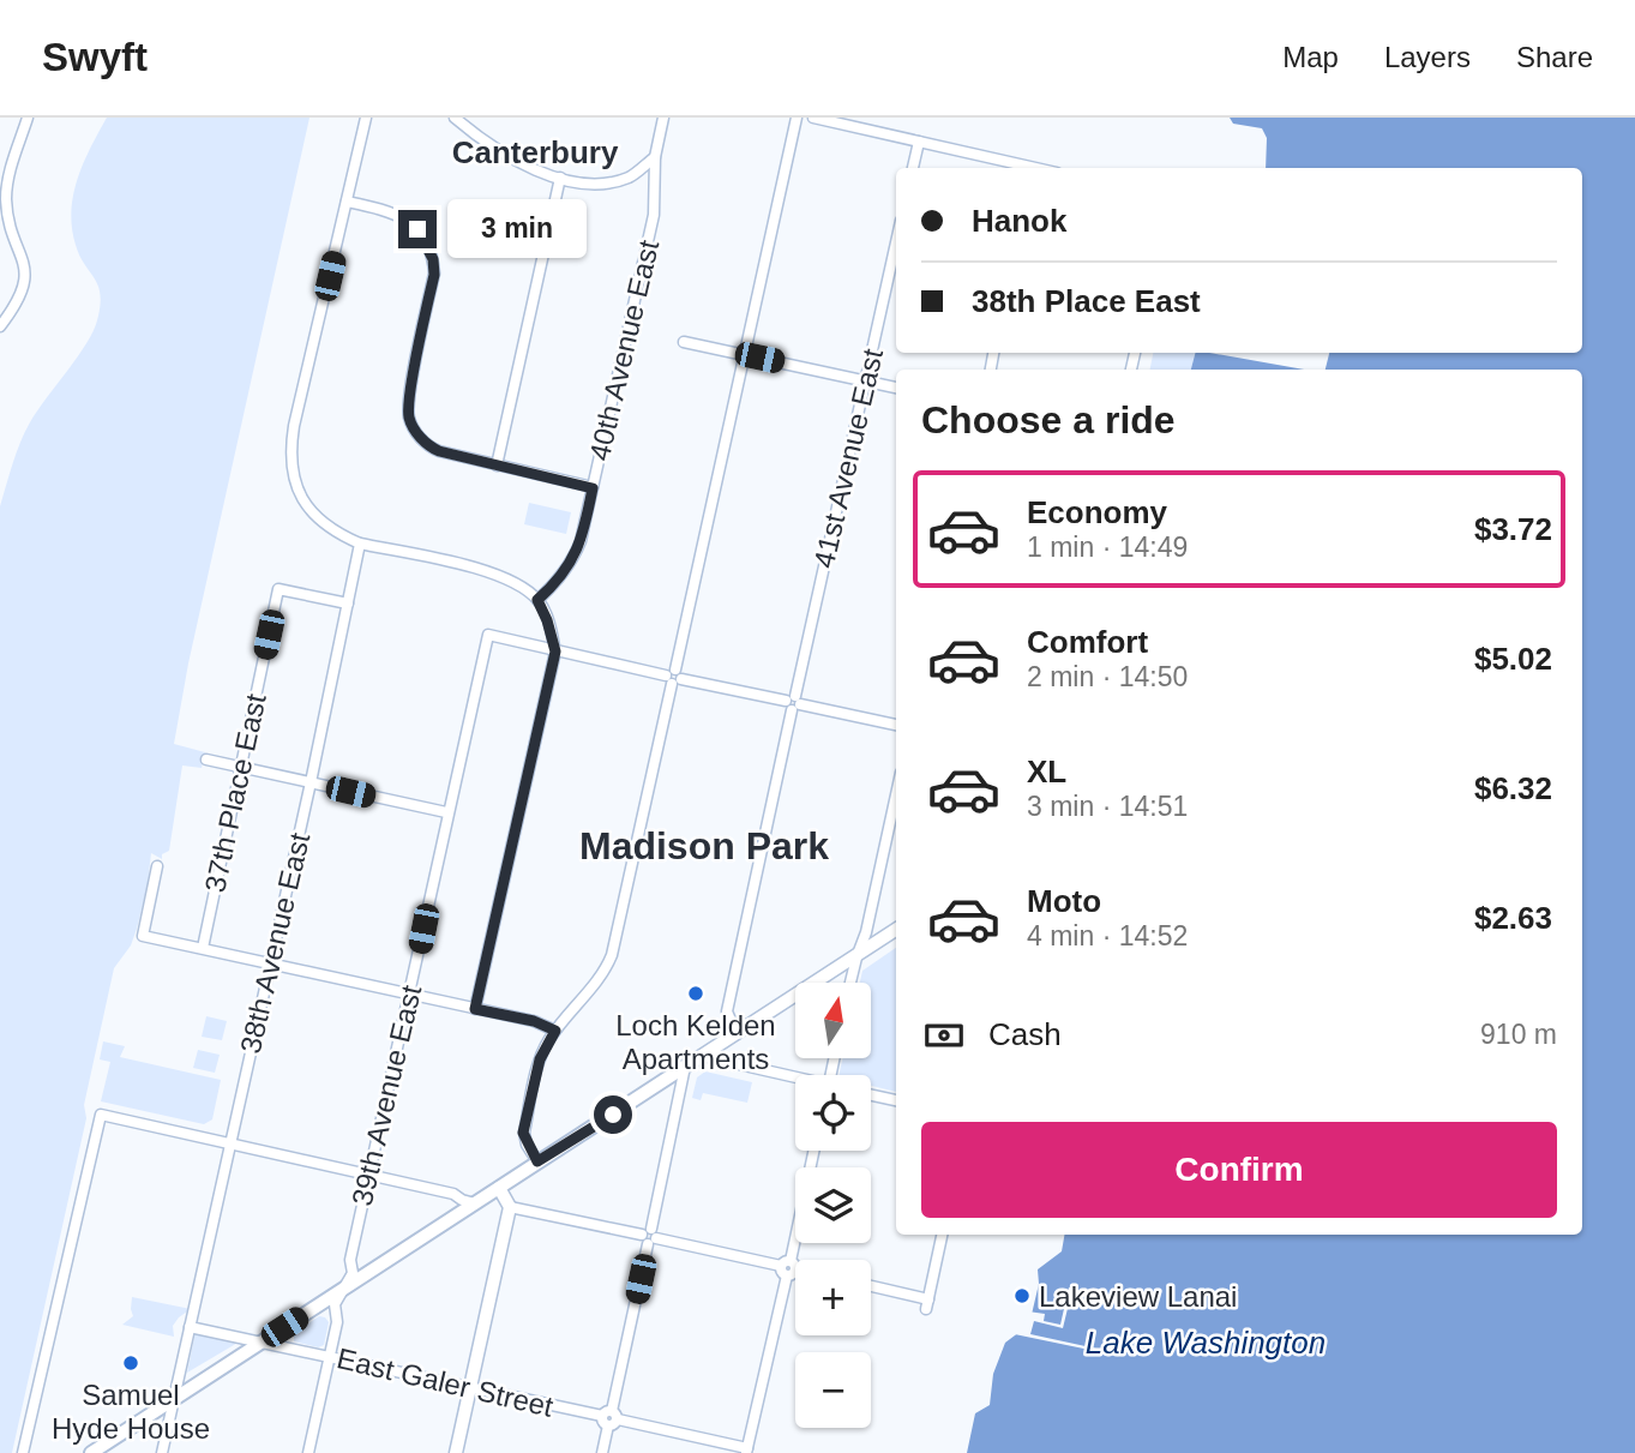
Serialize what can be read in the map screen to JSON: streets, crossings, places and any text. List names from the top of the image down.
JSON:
{
  "streets": {
    "street": [
      "40th Avenue East",
      "41st Avenue East",
      "37th Place East",
      "38th Avenue East",
      "39th Avenue East",
      "East Galer Street"
    ]
  },
  "crossings": [
    ["37th Place East", "38th Avenue East"],
    ["38th Avenue East", "East Galer Street"],
    ["39th Avenue East", "East Galer Street"]
  ],
  "districts": ["Canterbury", "Madison Park"],
  "water": ["Lake Washington"],
  "places": ["Loch Kelden Apartments", "Lakeview Lanai", "Samuel Hyde House"],
  "north": "top",
  "page": {
    "header": "Swyft",
    "nav": ["Map", "Layers", "Share"],
    "banner": ["Hanok", "38th Place East"],
    "bubble": "3 min",
    "heading": "Choose a ride",
    "list": [
      {
        "name": "Economy",
        "note": "1 min · 14:49",
        "value": "$3.72"
      },
      {
        "name": "Comfort",
        "note": "2 min · 14:50",
        "value": "$5.02"
      },
      {
        "name": "XL",
        "note": "3 min · 14:51",
        "value": "$6.32"
      },
      {
        "name": "Moto",
        "note": "4 min · 14:52",
        "value": "$2.63"
      }
    ],
    "map_buttons": ["+", "−"],
    "pay": ["Cash", "910 m"],
    "buttons": "Confirm"
  }
}
